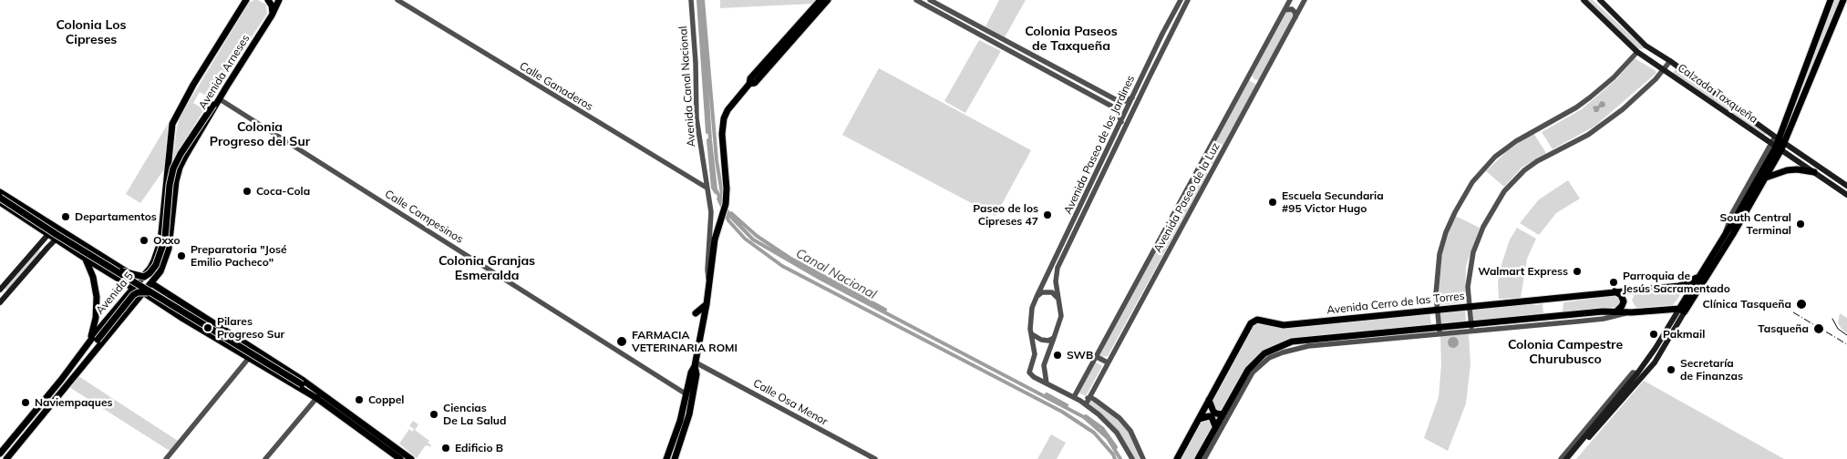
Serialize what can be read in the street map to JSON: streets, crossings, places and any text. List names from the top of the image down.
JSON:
{
  "streets": {
    "main road": [
      "Avenida Arneses",
      "Calzada Taxqueña",
      "Avenida 5",
      "Avenida Cerro de las Torres"
    ],
    "street": [
      "Calle Ganaderos",
      "Avenida Canal Nacional",
      "Avenida Paseo de los Jardines",
      "Avenida Paseo de la Luz",
      "Calle Campesinos",
      "Calle Osa Menor"
    ]
  },
  "crossings": [
    ["Avenida Arneses", "Calle Campesinos"],
    ["Avenida Arneses", "Avenida 5"],
    ["Calle Ganaderos", "Avenida Canal Nacional"]
  ],
  "districts": [
    "Colonia Los Cipreses",
    "Colonia Paseos de Taxqueña",
    "Colonia Progreso del Sur",
    "Colonia Granjas Esmeralda",
    "Colonia Campestre Churubusco"
  ],
  "water": ["Canal Nacional"],
  "places": [
    "Coca-Cola",
    "Escuela Secundaria #95 Victor Hugo",
    "Paseo de los Cipreses 47",
    "Departamentos",
    "South Central Terminal",
    "Oxxo",
    "Preparatoria \"José Emilio Pacheco\"",
    "Walmart Express",
    "Parroquia de Jesús Sacramentado",
    "Clínica Tasqueña",
    "Pilares Progreso Sur",
    "Tasqueña",
    "Pakmail",
    "FARMACIA VETERINARIA ROMI",
    "SWB",
    "Secretaría de Finanzas",
    "Coppel",
    "Naviempaques",
    "Ciencias De La Salud",
    "Edificio B"
  ]
}
